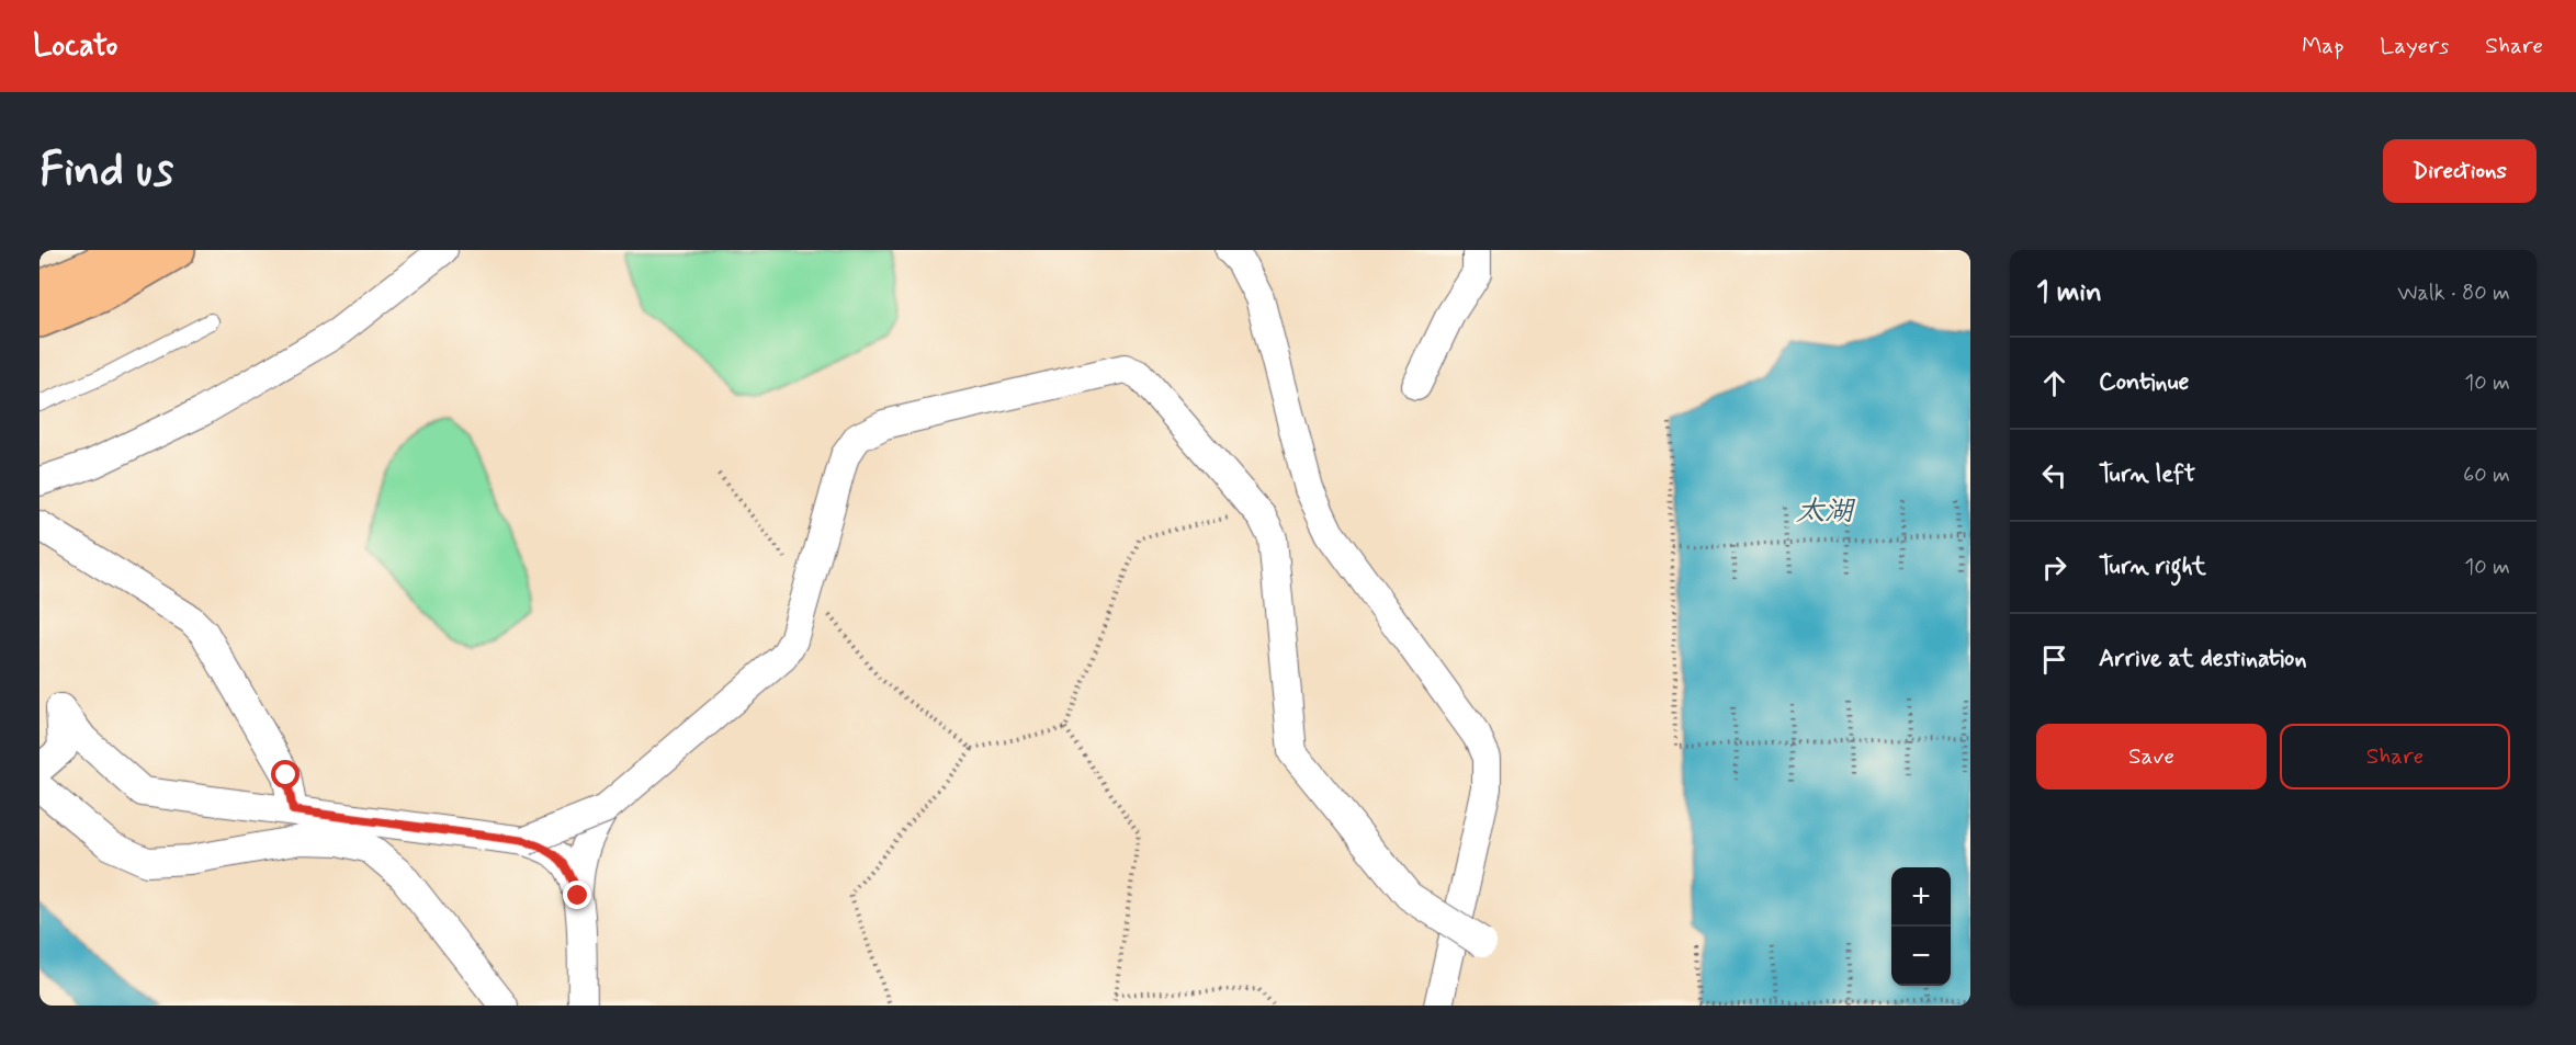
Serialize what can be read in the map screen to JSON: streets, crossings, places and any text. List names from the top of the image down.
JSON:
{
  "water": ["太湖"],
  "page": {
    "header": "Locato",
    "nav": ["Map", "Layers", "Share"],
    "buttons": [
      "Directions",
      ["Save", "Share"]
    ],
    "title": "Find us",
    "heading": ["1 min", "Walk · 80 m"],
    "list": [
      ["Continue", "10 m"],
      ["Turn left", "60 m"],
      ["Turn right", "10 m"],
      "Arrive at destination"
    ],
    "map_buttons": ["+", "−"]
  }
}
